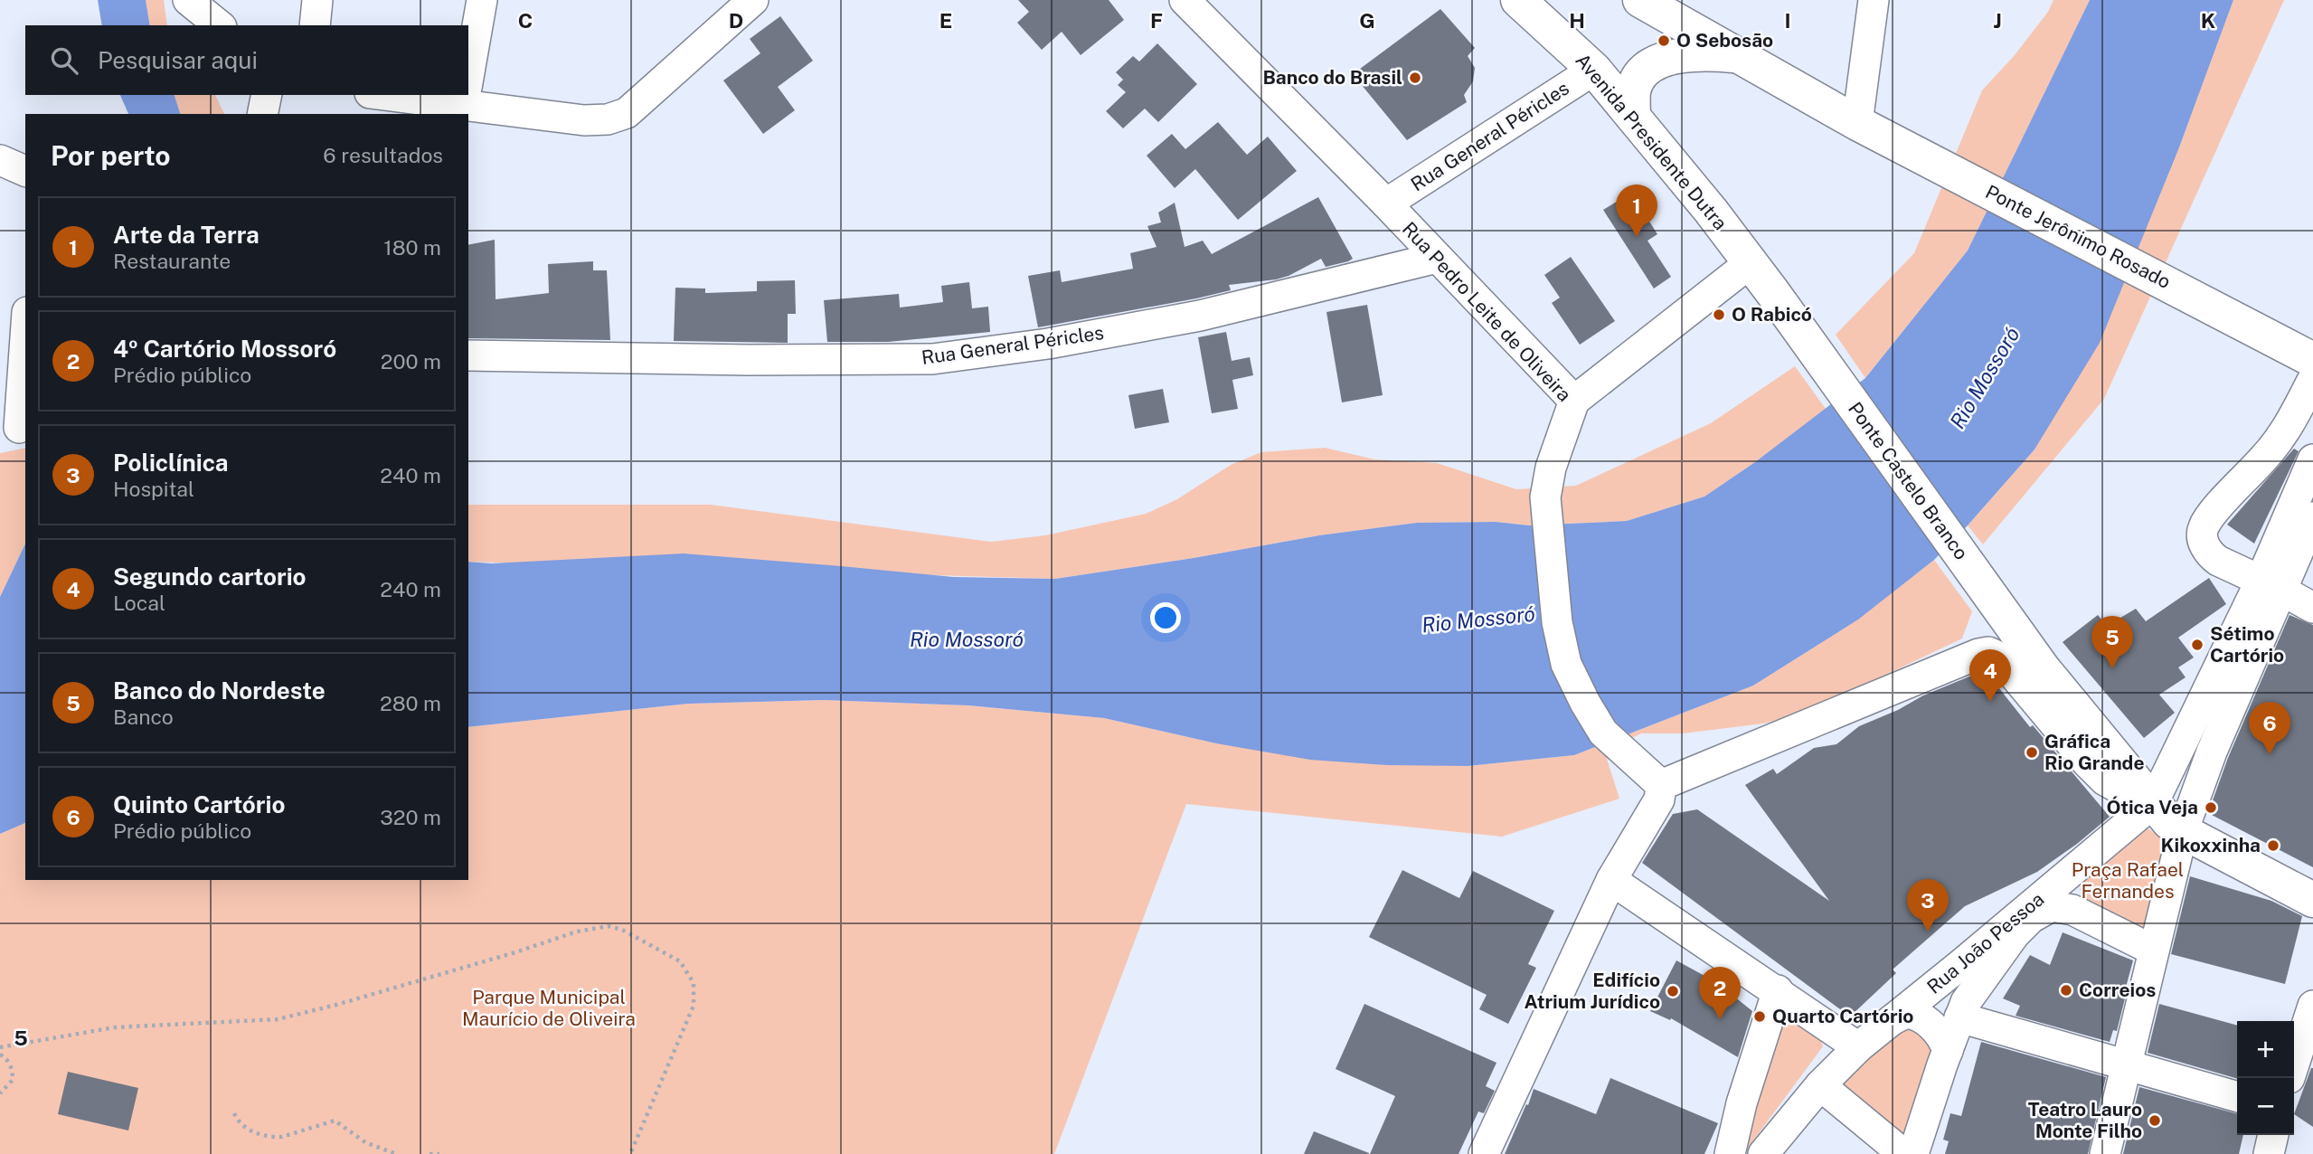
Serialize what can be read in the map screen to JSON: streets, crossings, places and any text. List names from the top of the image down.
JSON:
{
  "streets": {
    "main road": ["Avenida Presidente Dutra", "Ponte Jerônimo Rosado", "Ponte Castelo Branco"],
    "street": ["Rua General Péricles", "Rua Pedro Leite de Oliveira", "Rua João Pessoa"]
  },
  "crossings": [
    ["Rua General Péricles", "Avenida Presidente Dutra"],
    ["Rua General Péricles", "Rua Pedro Leite de Oliveira"],
    ["Avenida Presidente Dutra", "Ponte Castelo Branco"],
    ["Ponte Castelo Branco", "Rua João Pessoa"]
  ],
  "water": ["Rio Mossoró"],
  "parks": ["Praça Rafael Fernandes", "Parque Municipal Maurício de Oliveira"],
  "places": [
    "O Sebosão",
    "Banco do Brasil",
    "O Rabicó",
    "Sétimo Cartório",
    "Gráfica Rio Grande",
    "Ótica Veja",
    "Kikoxxinha",
    "Correios",
    "Edifício Atrium Jurídico",
    "Quarto Cartório",
    "Teatro Lauro Monte Filho"
  ],
  "page": {
    "search": "Pesquisar aqui",
    "heading": ["Por perto", "6 resultados"],
    "pins": [
      "1",
      "5",
      "4",
      "6",
      "3",
      "2"
    ],
    "list": [
      {
        "mark": "1",
        "name": "Arte da Terra",
        "note": "Restaurante",
        "value": "180 m"
      },
      {
        "mark": "2",
        "name": "4º Cartório Mossoró",
        "note": "Prédio público",
        "value": "200 m"
      },
      {
        "mark": "3",
        "name": "Policlínica",
        "note": "Hospital",
        "value": "240 m"
      },
      {
        "mark": "4",
        "name": "Segundo cartorio",
        "note": "Local",
        "value": "240 m"
      },
      {
        "mark": "5",
        "name": "Banco do Nordeste",
        "note": "Banco",
        "value": "280 m"
      },
      {
        "mark": "6",
        "name": "Quinto Cartório",
        "note": "Prédio público",
        "value": "320 m"
      }
    ],
    "map_buttons": ["+", "−"]
  },
  "grid": {
    "columns": [
      "C",
      "D",
      "E",
      "F",
      "G",
      "H",
      "I",
      "J",
      "K"
    ],
    "rows": ["5"]
  }
}
